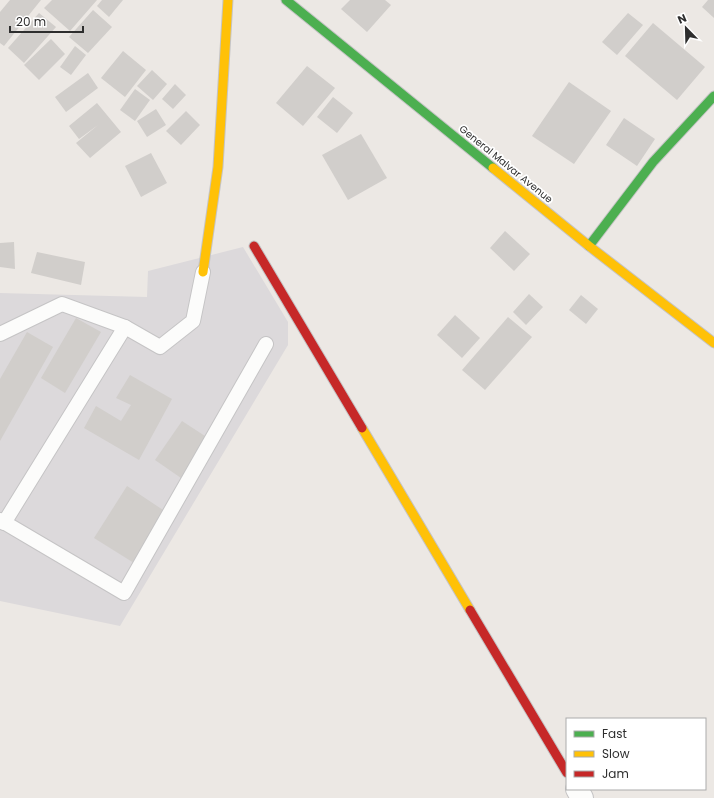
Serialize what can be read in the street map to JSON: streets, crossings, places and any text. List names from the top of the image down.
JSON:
{
  "streets": {
    "street": ["General Malvar Avenue"]
  },
  "legend": ["Fast", "Slow", "Jam"],
  "scale_bar": "20 m",
  "north": "top left"
}
